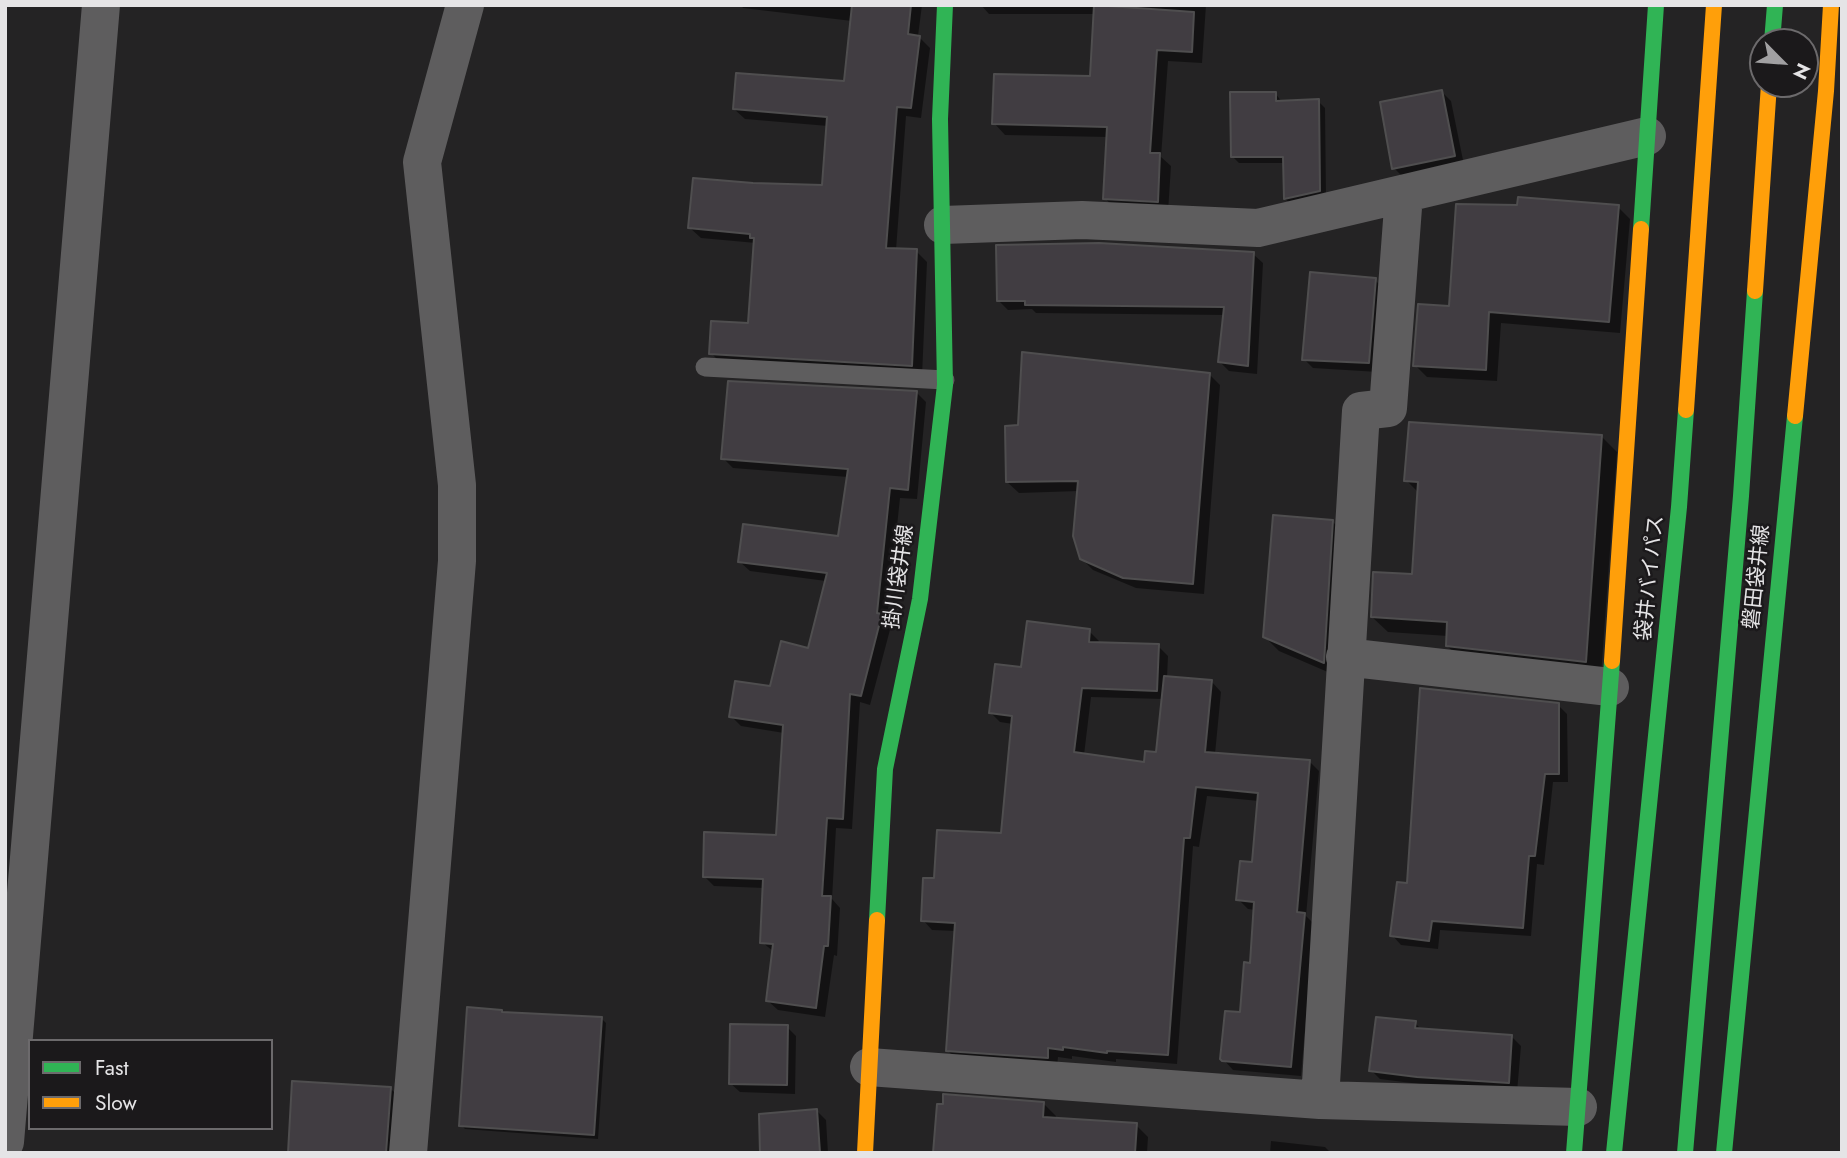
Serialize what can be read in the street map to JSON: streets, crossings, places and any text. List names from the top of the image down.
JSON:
{
  "streets": {
    "main road": ["掛川袋井線", "磐田袋井線", "袋井バイパス"]
  },
  "legend": ["Fast", "Slow"],
  "north": "bottom right"
}
